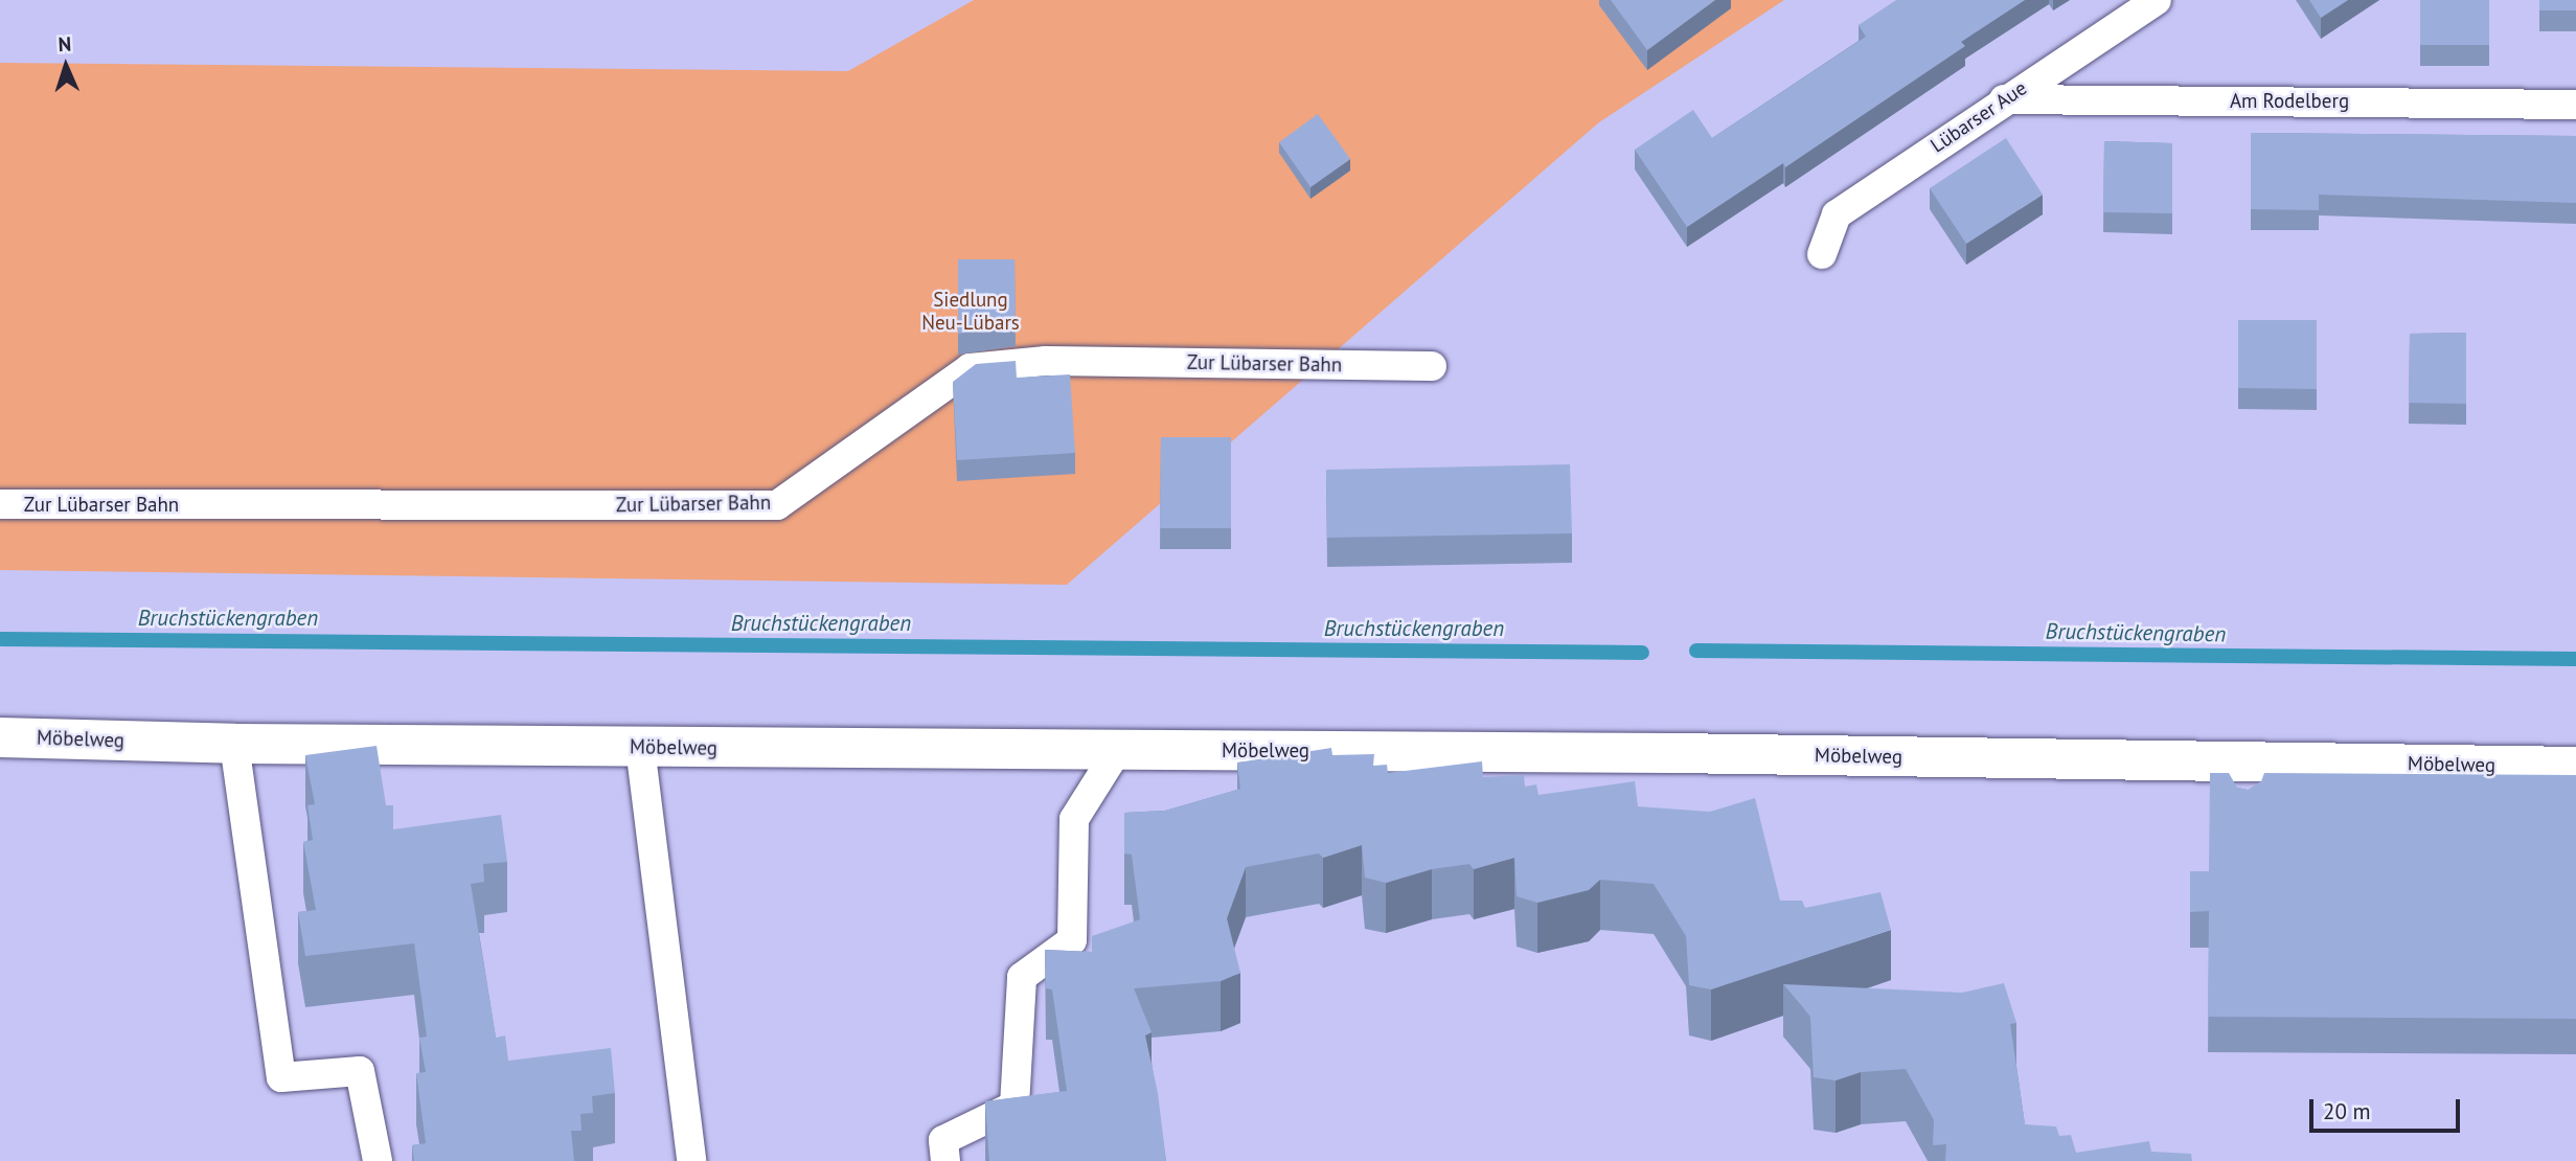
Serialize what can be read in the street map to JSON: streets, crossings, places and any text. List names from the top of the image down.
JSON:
{
  "streets": {
    "street": ["Möbelweg"],
    "lane": ["Am Rodelberg", "Lübarser Aue", "Zur Lübarser Bahn"]
  },
  "crossings": [
    ["Am Rodelberg", "Lübarser Aue"]
  ],
  "water": ["Bruchstückengraben"],
  "parks": ["Siedlung Neu-Lübars"],
  "scale_bar": "20 m",
  "north": "top"
}
